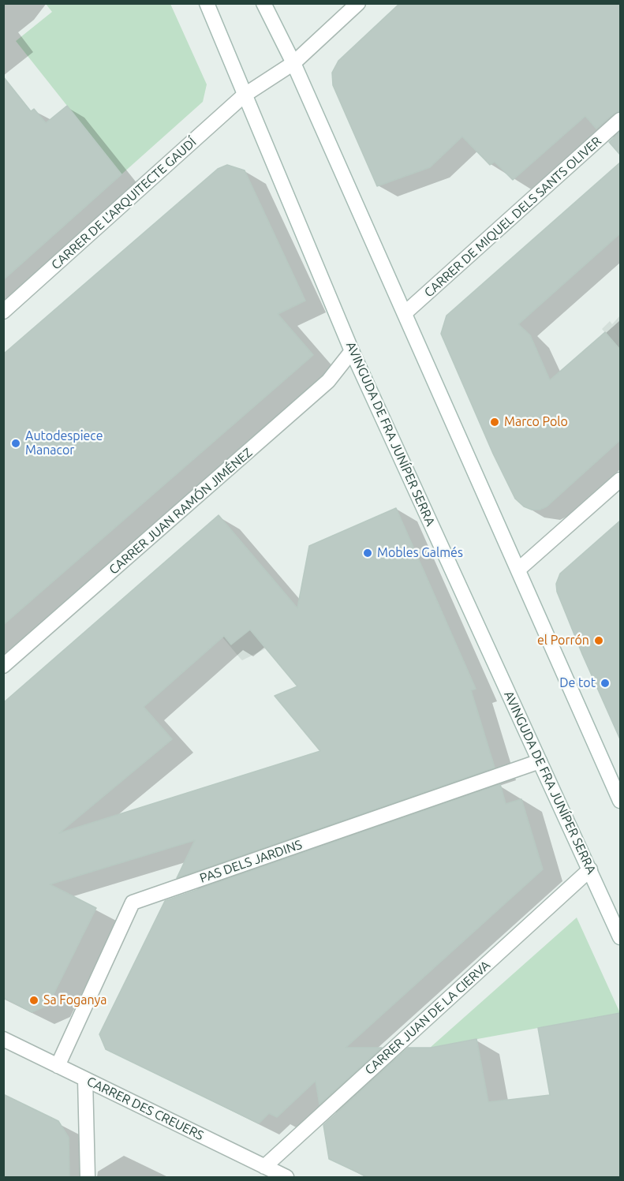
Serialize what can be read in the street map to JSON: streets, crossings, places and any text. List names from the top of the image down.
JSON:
{
  "streets": {
    "street": [
      "CARRER DE L'ARQUITECTE GAUDÍ",
      "CARRER DE MIQUEL DELS SANTS OLIVER",
      "AVINGUDA DE FRA JUNÍPER SERRA",
      "CARRER JUAN RAMÓN JIMÉNEZ",
      "PAS DELS JARDINS",
      "CARRER JUAN DE LA CIERVA",
      "CARRER DES CREUERS"
    ]
  },
  "crossings": [
    ["CARRER DE L'ARQUITECTE GAUDÍ", "AVINGUDA DE FRA JUNÍPER SERRA"],
    ["AVINGUDA DE FRA JUNÍPER SERRA", "CARRER JUAN RAMÓN JIMÉNEZ"],
    ["AVINGUDA DE FRA JUNÍPER SERRA", "PAS DELS JARDINS"],
    ["AVINGUDA DE FRA JUNÍPER SERRA", "CARRER JUAN DE LA CIERVA"],
    ["PAS DELS JARDINS", "CARRER DES CREUERS"],
    ["CARRER JUAN DE LA CIERVA", "CARRER DES CREUERS"]
  ],
  "places": [
    "Marco Polo",
    "Autodespiece Manacor",
    "Mobles Galmés",
    "el Porrón",
    "De tot",
    "Sa Foganya"
  ]
}
